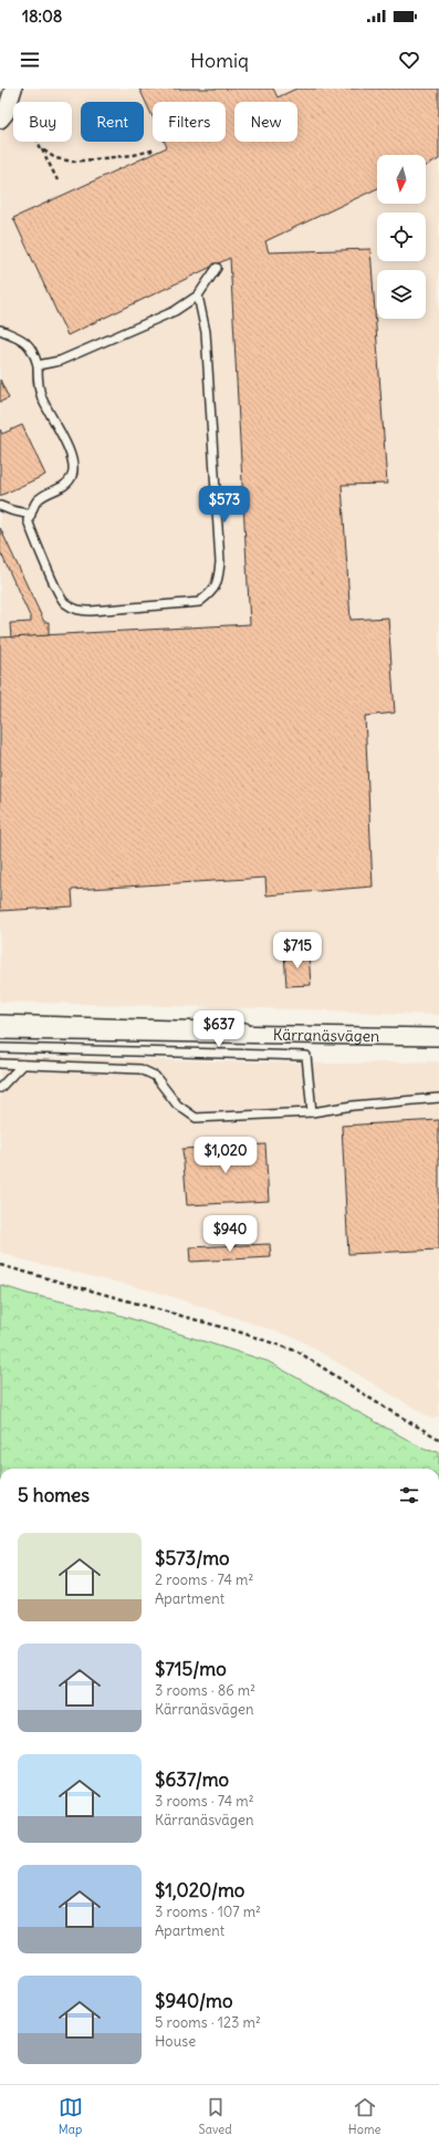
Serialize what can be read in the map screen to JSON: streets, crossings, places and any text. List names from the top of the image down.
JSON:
{
  "streets": {
    "street": ["Kärranäsvägen"]
  },
  "north": "bottom",
  "page": {
    "status": "18:08",
    "header": "Homiq",
    "chip": [
      "Buy",
      "Rent",
      "Filters",
      "New"
    ],
    "price": [
      "$573",
      "$715",
      "$637",
      "$1,020",
      "$940"
    ],
    "heading": "5 homes",
    "list": [
      {
        "name": "$573/mo",
        "note": "2 rooms · 74 m² · Apartment"
      },
      {
        "name": "$715/mo",
        "note": "3 rooms · 86 m² · Kärranäsvägen"
      },
      {
        "name": "$637/mo",
        "note": "3 rooms · 74 m² · Kärranäsvägen"
      },
      {
        "name": "$1,020/mo",
        "note": "3 rooms · 107 m² · Apartment"
      },
      {
        "name": "$940/mo",
        "note": "5 rooms · 123 m² · House"
      }
    ],
    "tabs": ["Map", "Saved", "Home"]
  }
}
